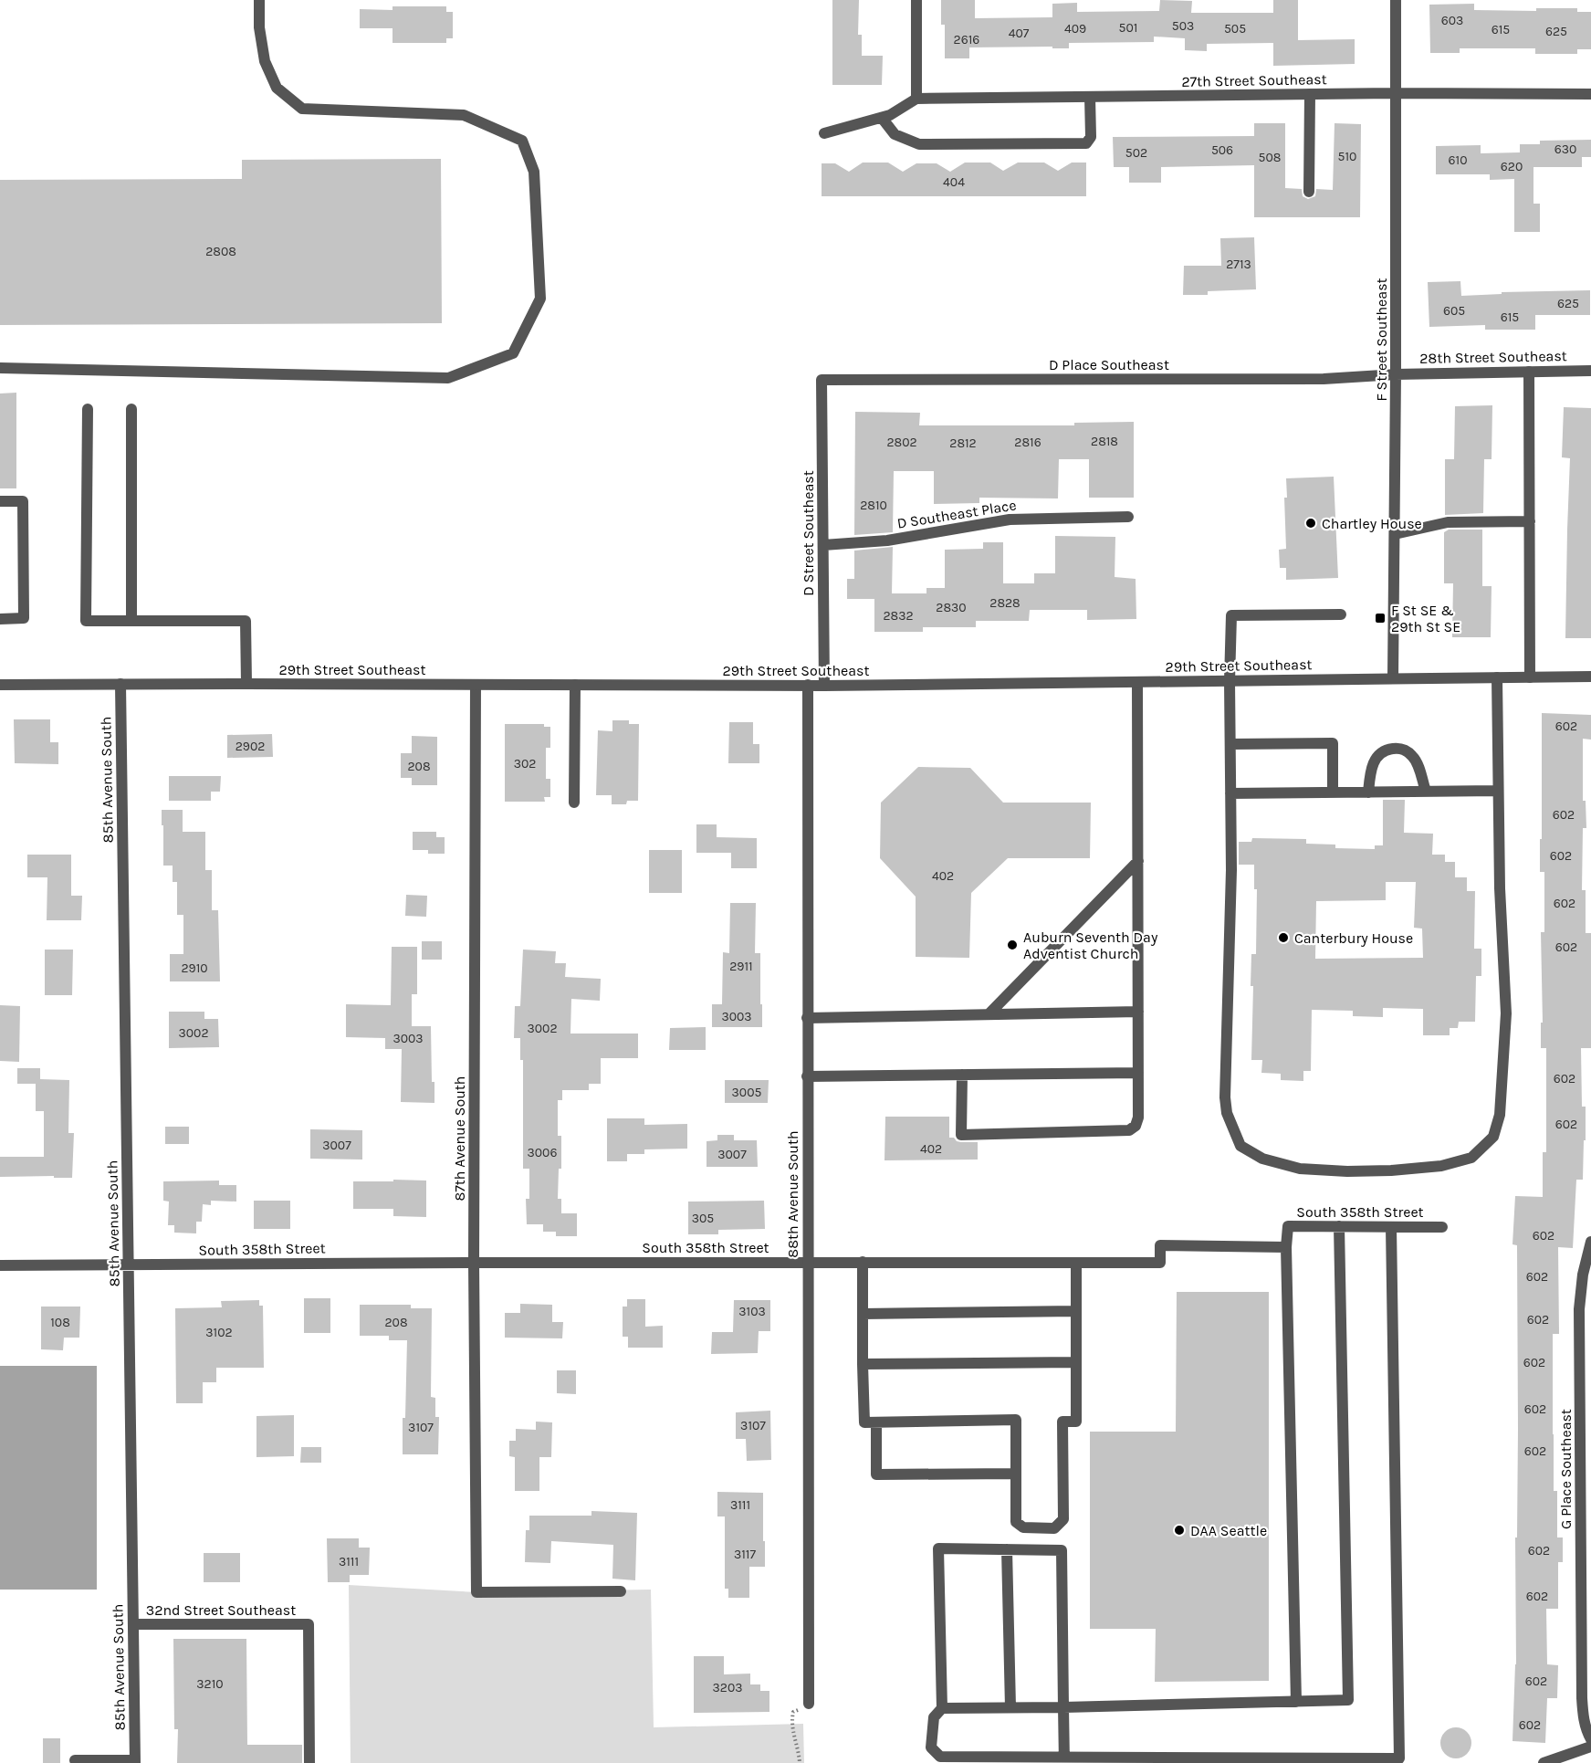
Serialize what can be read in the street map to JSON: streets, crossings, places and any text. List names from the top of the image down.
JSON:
{
  "streets": {
    "street": [
      "27th Street Southeast",
      "F Street Southeast",
      "28th Street Southeast",
      "D Place Southeast",
      "D Southeast Place",
      "D Street Southeast",
      "29th Street Southeast",
      "85th Avenue South",
      "87th Avenue South",
      "88th Avenue South",
      "South 358th Street",
      "G Place Southeast",
      "32nd Street Southeast"
    ]
  },
  "crossings": [
    ["27th Street Southeast", "F Street Southeast"],
    ["F Street Southeast", "28th Street Southeast"],
    ["F Street Southeast", "D Place Southeast"],
    ["F Street Southeast", "29th Street Southeast"],
    ["28th Street Southeast", "D Place Southeast"],
    ["D Place Southeast", "D Street Southeast"],
    ["D Southeast Place", "D Street Southeast"],
    ["D Street Southeast", "29th Street Southeast"],
    ["29th Street Southeast", "85th Avenue South"],
    ["29th Street Southeast", "87th Avenue South"],
    ["29th Street Southeast", "88th Avenue South"],
    ["85th Avenue South", "South 358th Street"],
    ["85th Avenue South", "32nd Street Southeast"],
    ["87th Avenue South", "South 358th Street"],
    ["88th Avenue South", "South 358th Street"]
  ],
  "places": {
    "other": [
      "Chartley House",
      "Canterbury House",
      "Auburn Seventh Day Adventist Church",
      "DAA Seattle"
    ],
    "transit": ["F St SE & 29th St SE"]
  },
  "house_numbers": [
    "603",
    "503",
    "501",
    "409",
    "505",
    "615",
    "625",
    "407",
    "2616",
    "630",
    "506",
    "502",
    "510",
    "508",
    "610",
    "620",
    "404",
    "2808",
    "2713",
    "625",
    "605",
    "615",
    "2818",
    "2802",
    "2816",
    "2812",
    "2810",
    "2828",
    "2830",
    "2832",
    "602",
    "2902",
    "302",
    "208",
    "602",
    "602",
    "402",
    "602",
    "602",
    "2911",
    "2910",
    "3003",
    "3002",
    "3002",
    "3003",
    "602",
    "3005",
    "602",
    "3007",
    "402",
    "3006",
    "3007",
    "305",
    "602",
    "602",
    "3103",
    "602",
    "108",
    "208",
    "3102",
    "602",
    "602",
    "3107",
    "3107",
    "602",
    "3111",
    "602",
    "3117",
    "3111",
    "602",
    "602",
    "3210",
    "3203",
    "602"
  ]
}
